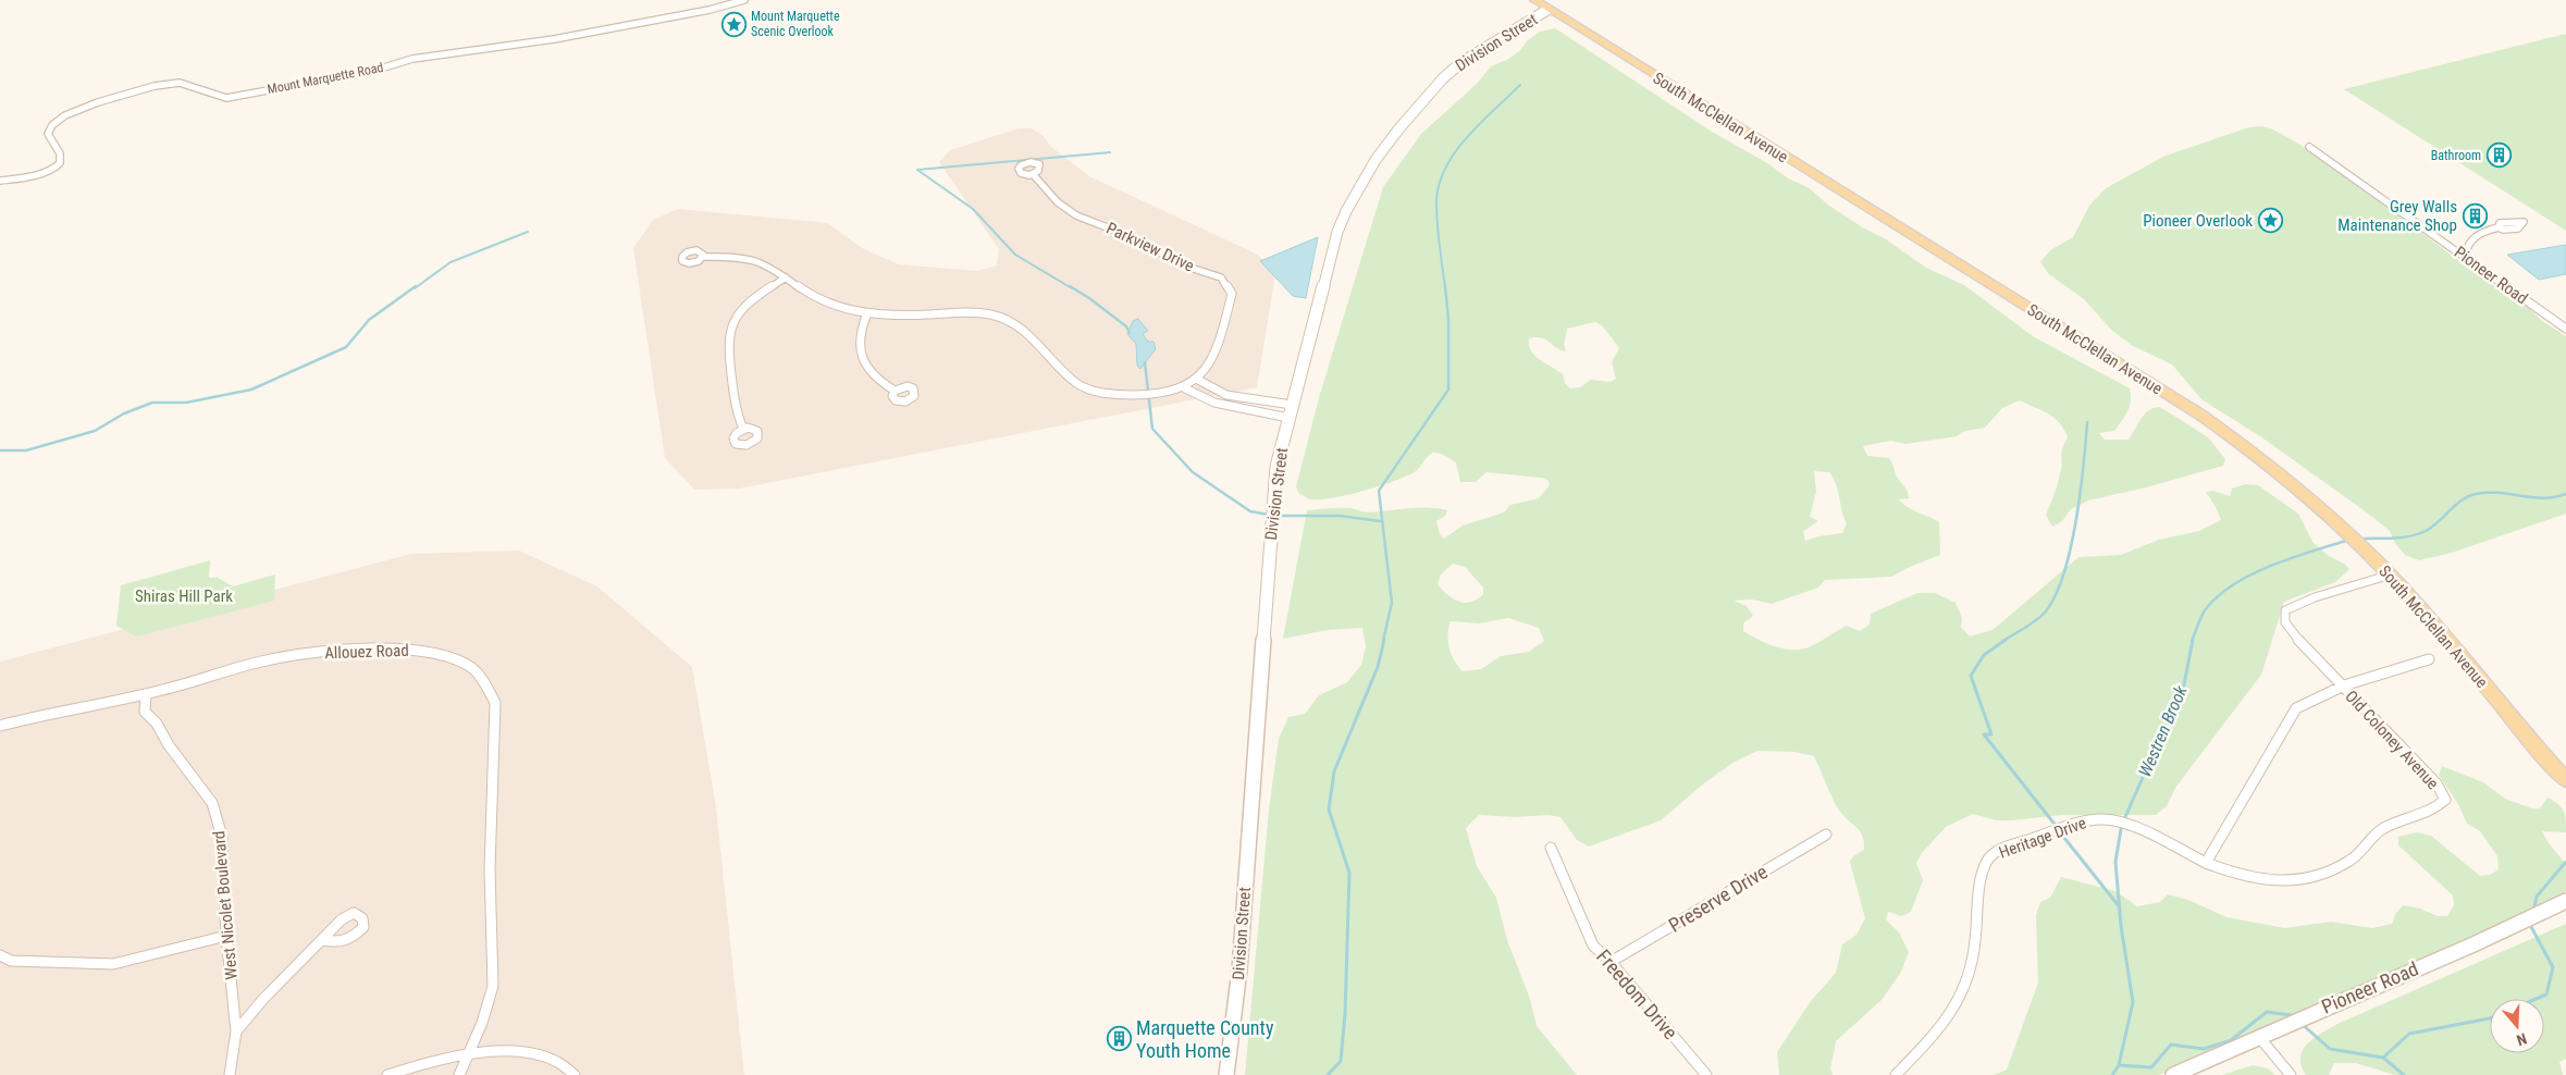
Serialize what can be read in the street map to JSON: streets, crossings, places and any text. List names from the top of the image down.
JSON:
{
  "streets": {
    "main road": ["South McClellan Avenue"],
    "street": [
      "Division Street",
      "Mount Marquette Road",
      "Parkview Drive",
      "Pioneer Road",
      "Allouez Road",
      "Old Coloney Avenue",
      "Heritage Drive",
      "Preserve Drive",
      "West Nicolet Boulevard",
      "Freedom Drive"
    ]
  },
  "crossings": [
    ["Division Street", "South McClellan Avenue"],
    ["South McClellan Avenue", "Old Coloney Avenue"],
    ["Allouez Road", "West Nicolet Boulevard"],
    ["Old Coloney Avenue", "Heritage Drive"],
    ["Preserve Drive", "Freedom Drive"]
  ],
  "water": ["Westren Brook"],
  "parks": ["Shiras Hill Park"],
  "places": {
    "place": ["Mount Marquette Scenic Overlook", "Pioneer Overlook"],
    "building": ["Bathroom", "Grey Walls Maintenance Shop", "Marquette County Youth Home"]
  },
  "north": "bottom"
}
